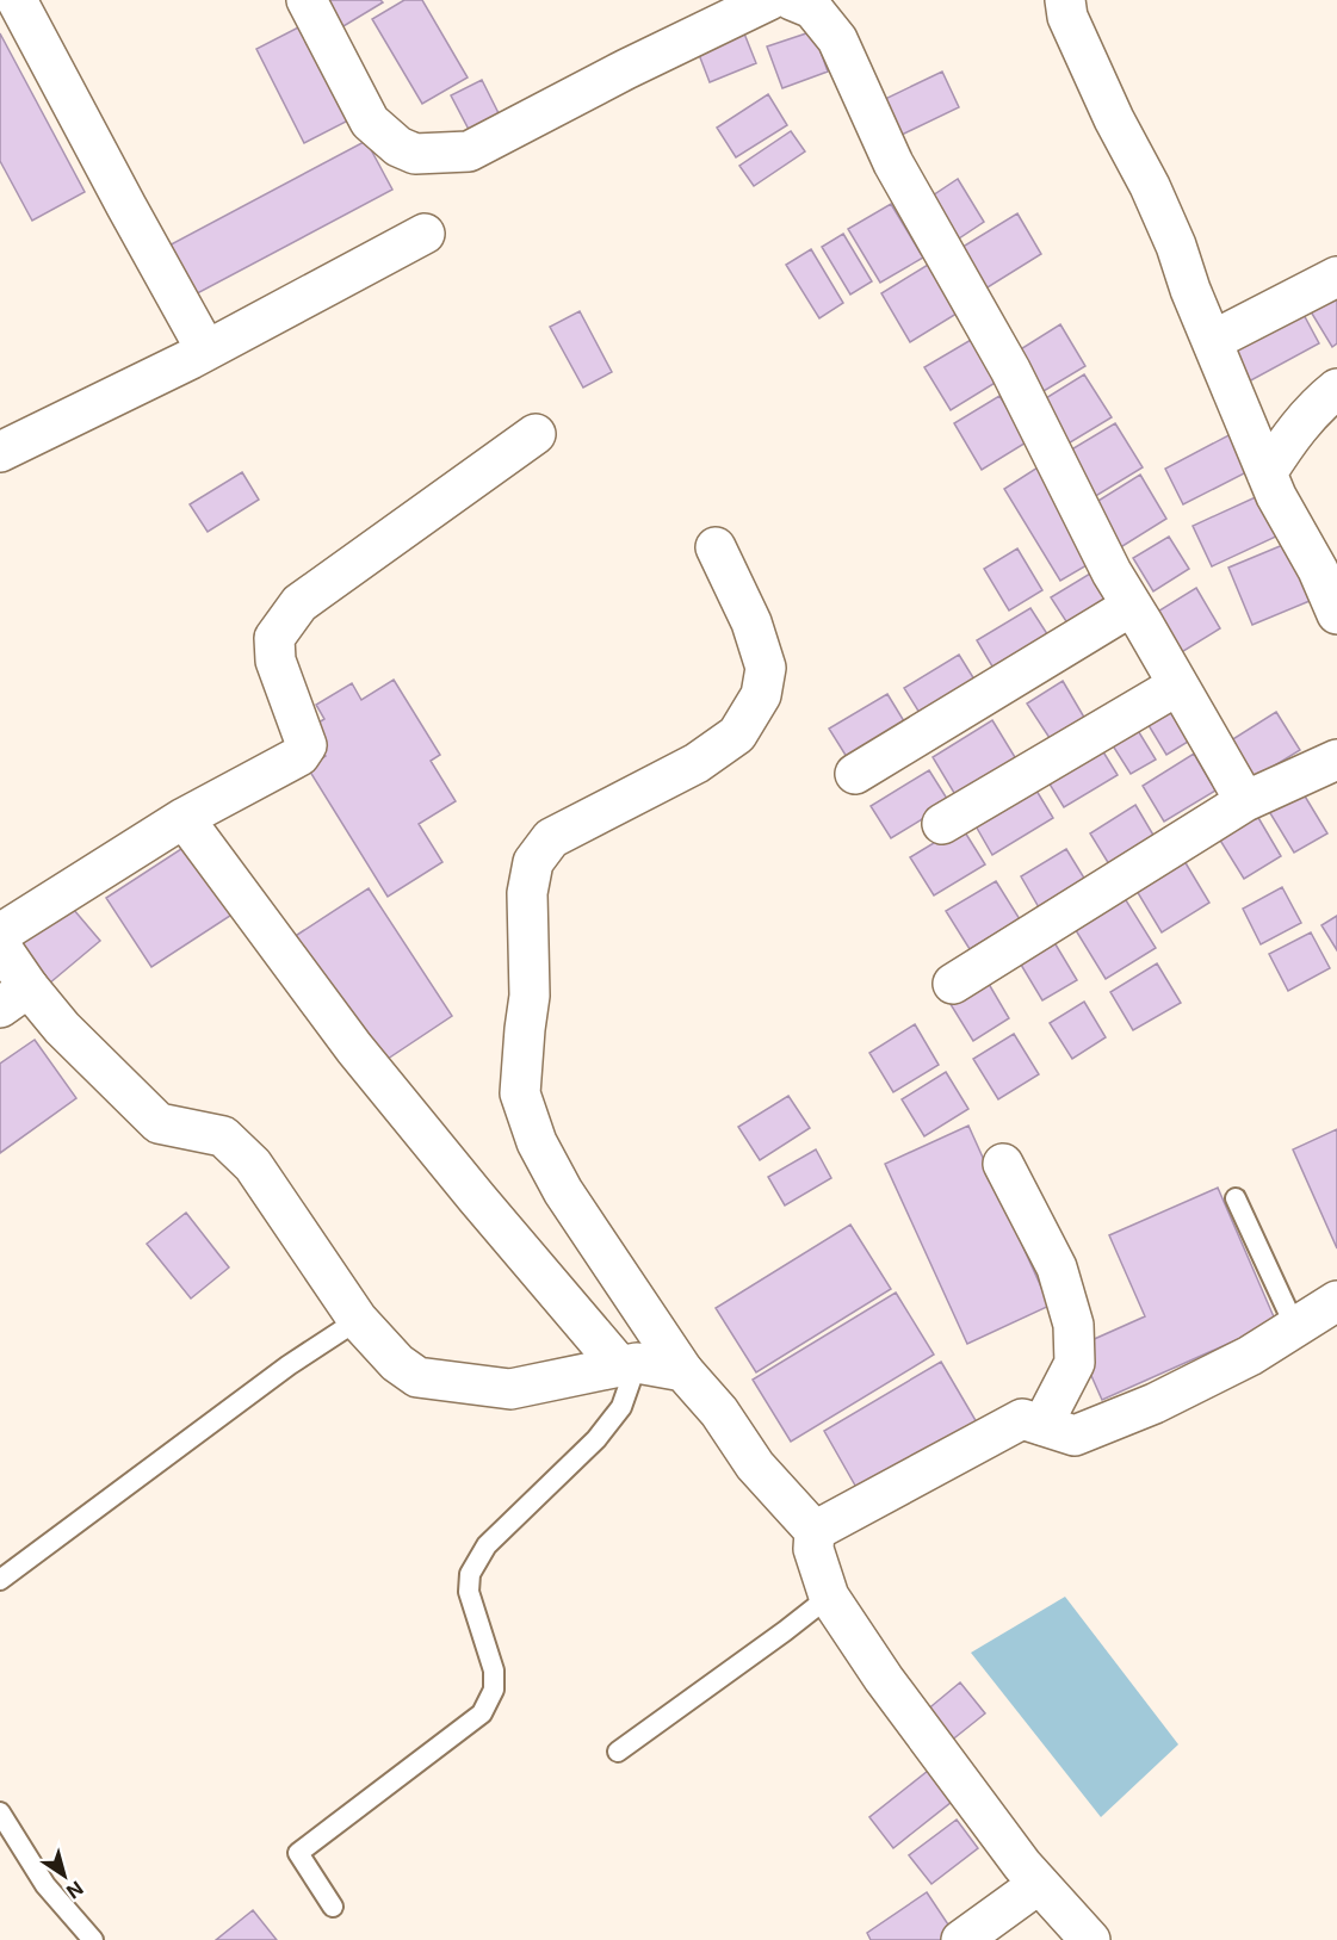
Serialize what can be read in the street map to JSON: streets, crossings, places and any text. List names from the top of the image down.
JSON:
{
  "north": "bottom right"
}
